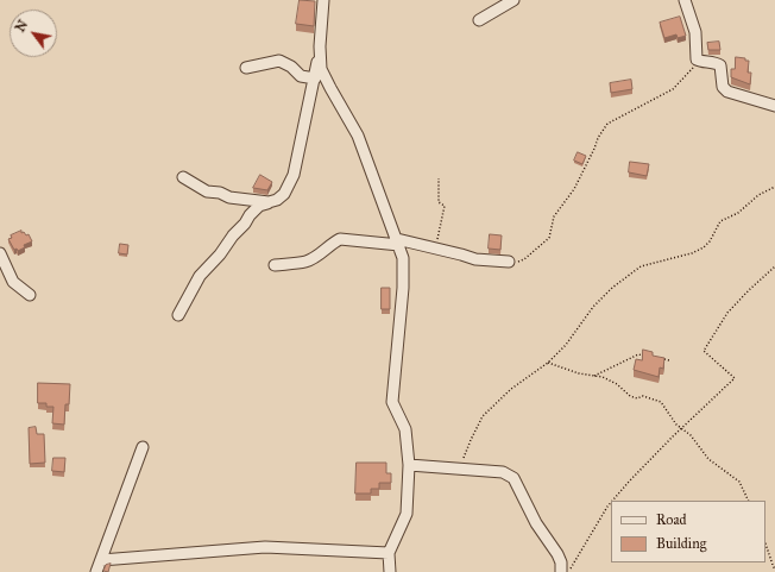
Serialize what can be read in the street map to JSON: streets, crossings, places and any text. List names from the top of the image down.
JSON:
{
  "legend": ["Road", "Building"],
  "north": "top left"
}
